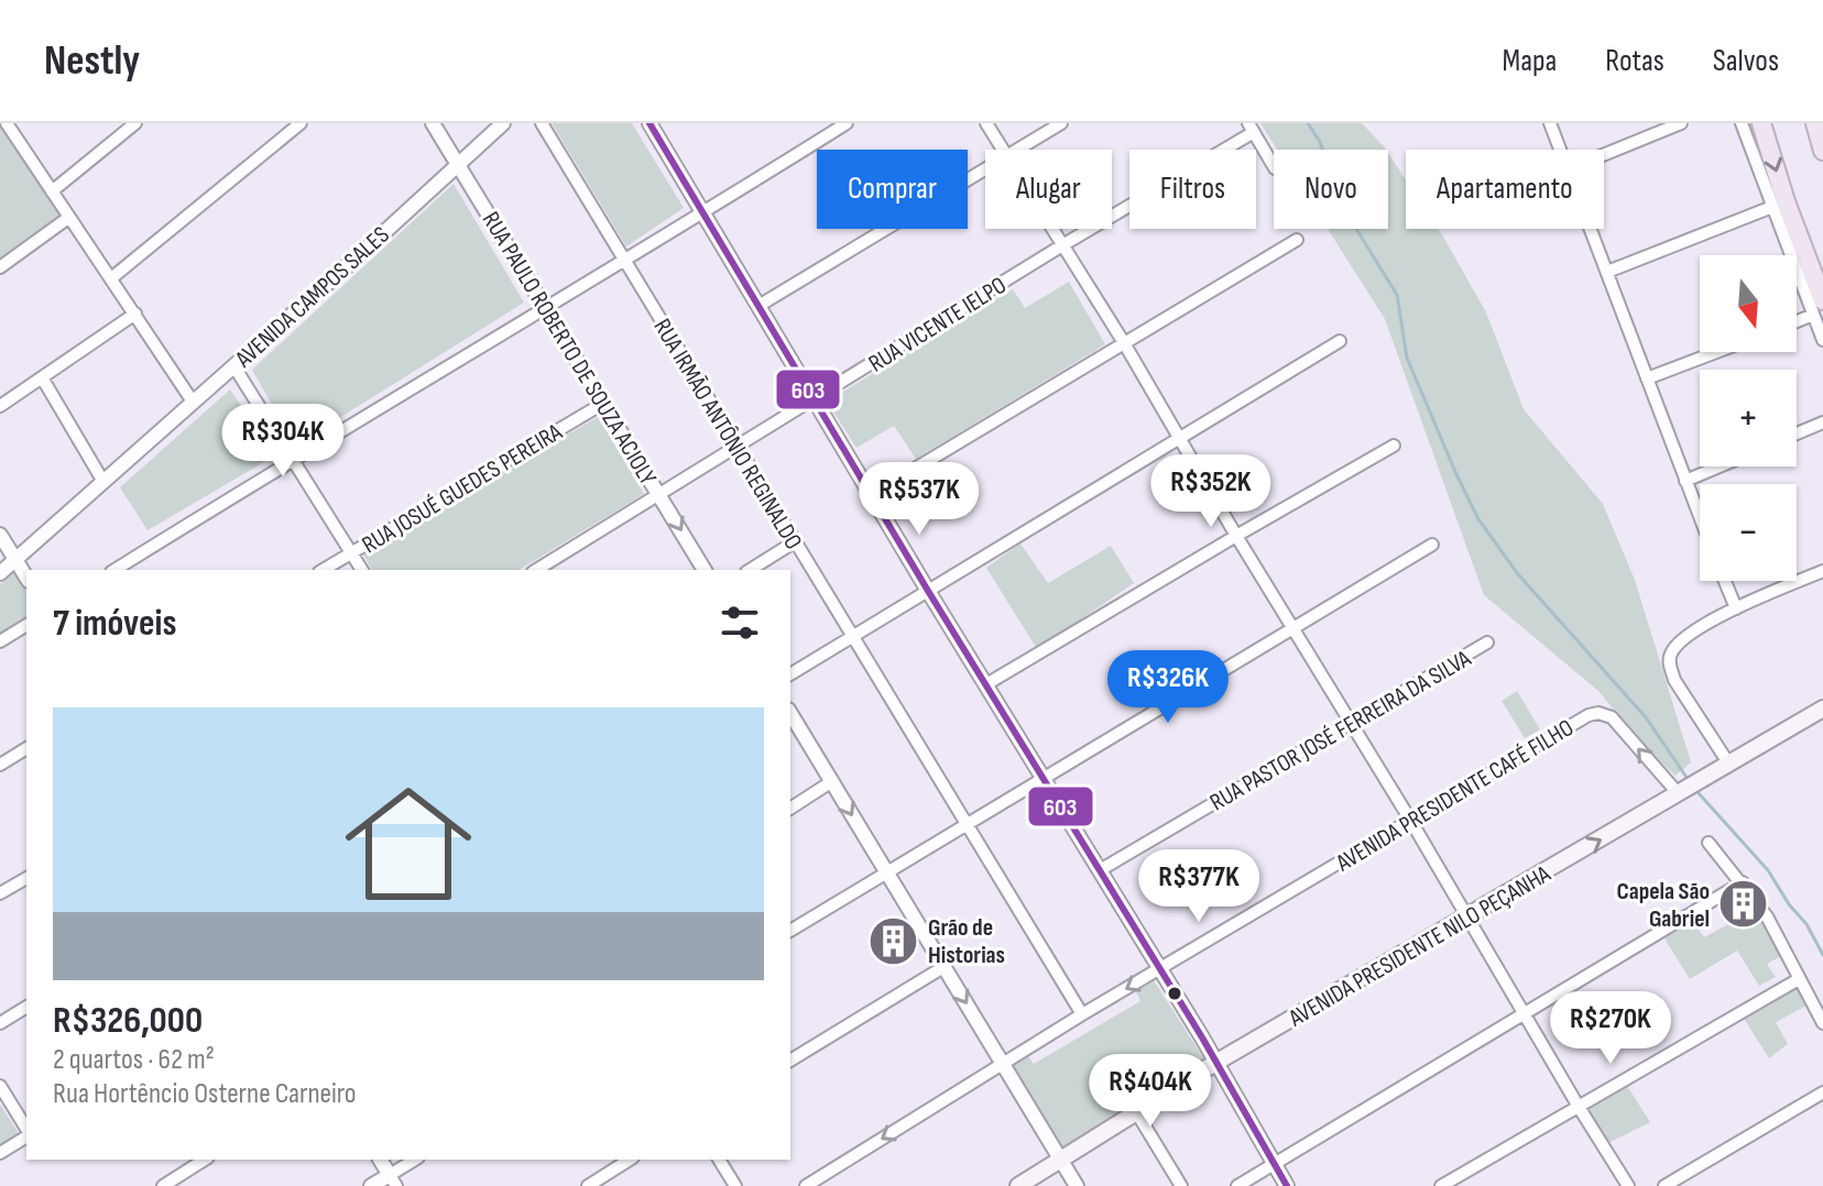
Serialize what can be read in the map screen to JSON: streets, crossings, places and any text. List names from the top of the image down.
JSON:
{
  "streets": {
    "main road": ["AVENIDA PRESIDENTE NILO PEÇANHA"],
    "street": [
      "AVENIDA CAMPOS SALES",
      "RUA VICENTE IELPO",
      "RUA PAULO ROBERTO DE SOUZA ACIOLY",
      "RUA IRMÃO ANTÔNIO REGINALDO",
      "RUA JOSUÉ GUEDES PEREIRA",
      "RUA PASTOR JOSÉ FERREIRA DA SILVA",
      "AVENIDA PRESIDENTE CAFÉ FILHO"
    ]
  },
  "crossings": [
    ["AVENIDA CAMPOS SALES", "RUA PAULO ROBERTO DE SOUZA ACIOLY"],
    ["RUA VICENTE IELPO", "RUA PAULO ROBERTO DE SOUZA ACIOLY"],
    ["RUA VICENTE IELPO", "RUA IRMÃO ANTÔNIO REGINALDO"],
    ["RUA PAULO ROBERTO DE SOUZA ACIOLY", "RUA JOSUÉ GUEDES PEREIRA"],
    ["RUA IRMÃO ANTÔNIO REGINALDO", "AVENIDA PRESIDENTE CAFÉ FILHO"],
    ["AVENIDA PRESIDENTE CAFÉ FILHO", "AVENIDA PRESIDENTE NILO PEÇANHA"]
  ],
  "one_way": ["AVENIDA PRESIDENTE CAFÉ FILHO"],
  "places": {
    "building": ["Capela São Gabriel", "Grão de Historias"]
  },
  "lines": ["transit line 603"],
  "north": "bottom",
  "page": {
    "header": "Nestly",
    "nav": ["Mapa", "Rotas", "Salvos"],
    "chip": [
      "Comprar",
      "Alugar",
      "Filtros",
      "Novo",
      "Apartamento"
    ],
    "map_buttons": ["+", "−"],
    "price": [
      "R$304K",
      "R$352K",
      "R$537K",
      "R$326K",
      "R$377K",
      "R$270K",
      "R$404K"
    ],
    "heading": "7 imóveis",
    "list": [
      {
        "name": "R$326,000",
        "note": "2 quartos · 62 m² · Rua Hortêncio Osterne Carneiro"
      }
    ]
  }
}
